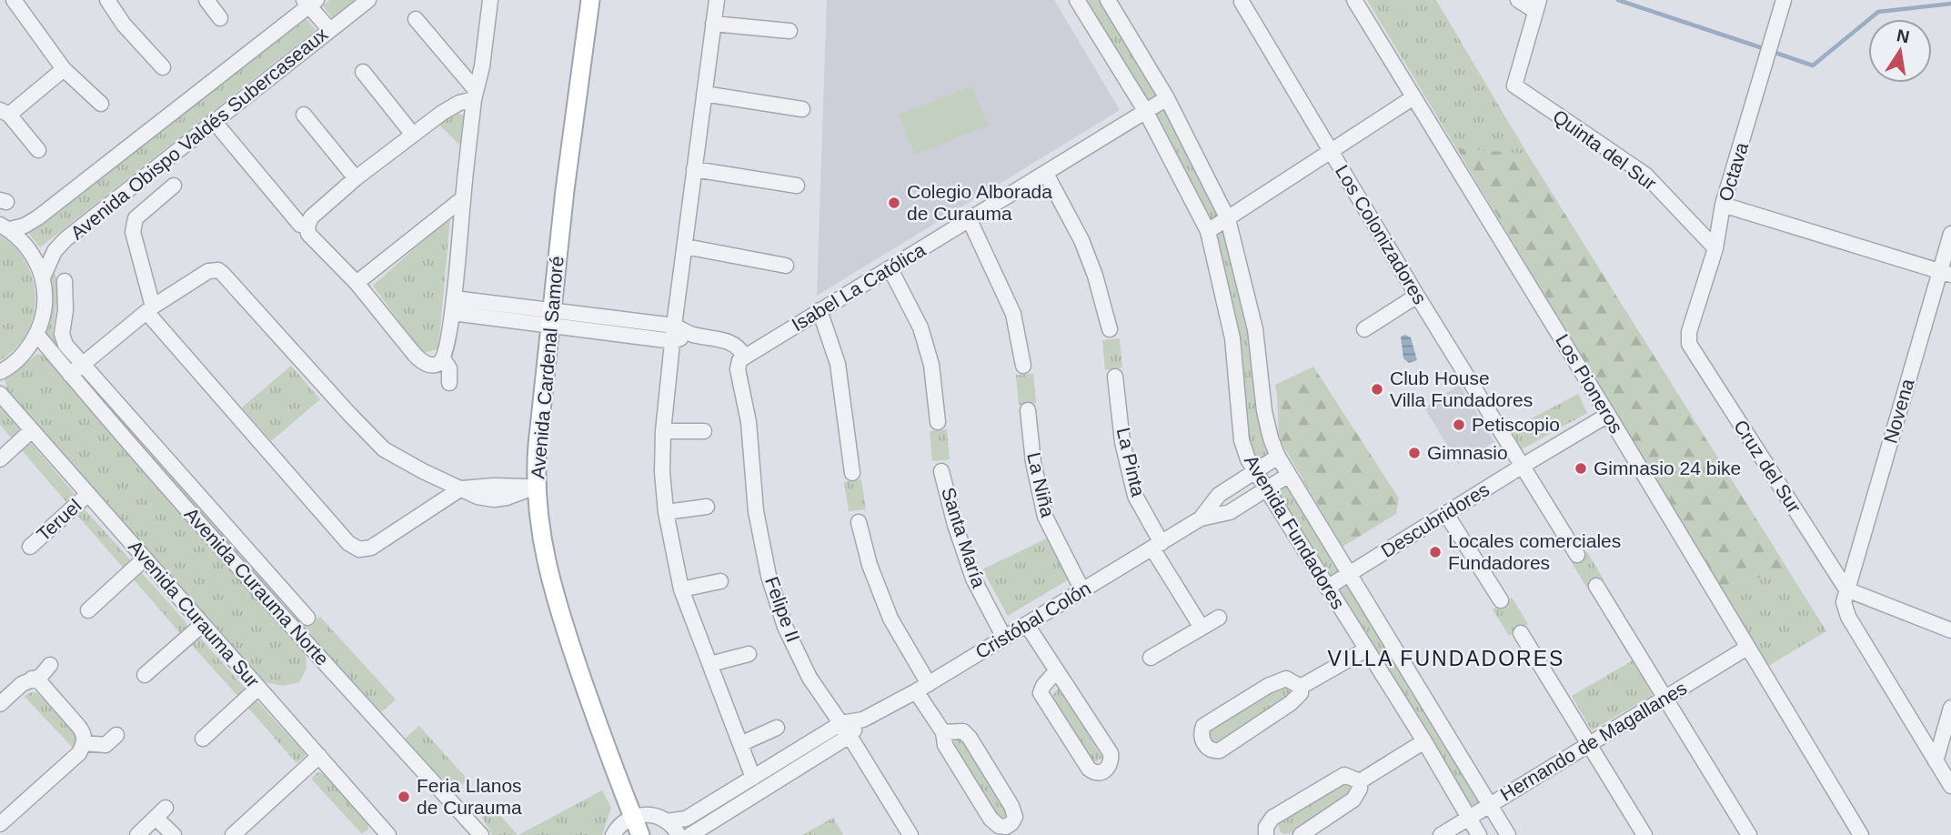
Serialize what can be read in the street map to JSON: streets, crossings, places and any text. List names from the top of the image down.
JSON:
{
  "streets": {
    "main road": ["Avenida Cardenal Samoré"],
    "street": [
      "Avenida Obispo Valdés Subercaseaux",
      "Quinta del Sur",
      "Octava",
      "Los Colonizadores",
      "Isabel La Católica",
      "Los Pioneros",
      "Novena",
      "La Pinta",
      "Cruz del Sur",
      "La Niña",
      "Teruel",
      "Descubridores",
      "Avenida Fundadores",
      "Santa María",
      "Avenida Curauma Norte",
      "Felipe II",
      "Avenida Curauma Sur",
      "Cristóbal Colón",
      "Hernando de Magallanes"
    ]
  },
  "crossings": [
    ["Quinta del Sur", "Octava"],
    ["Octava", "Cruz del Sur"],
    ["Los Colonizadores", "Descubridores"],
    ["Isabel La Católica", "Avenida Fundadores"],
    ["Isabel La Católica", "Felipe II"],
    ["Los Pioneros", "Descubridores"],
    ["Los Pioneros", "Hernando de Magallanes"],
    ["Novena", "Cruz del Sur"],
    ["La Pinta", "Cristóbal Colón"],
    ["La Niña", "Cristóbal Colón"],
    ["Teruel", "Avenida Curauma Sur"],
    ["Descubridores", "Avenida Fundadores"],
    ["Avenida Fundadores", "Cristóbal Colón"],
    ["Avenida Fundadores", "Hernando de Magallanes"],
    ["Santa María", "Cristóbal Colón"],
    ["Felipe II", "Cristóbal Colón"]
  ],
  "districts": ["VILLA FUNDADORES"],
  "places": [
    "Colegio Alborada de Curauma",
    "Club House Villa Fundadores",
    "Petiscopio",
    "Gimnasio",
    "Gimnasio 24 bike",
    "Locales comerciales Fundadores",
    "Feria Llanos de Curauma"
  ],
  "north": "top"
}
